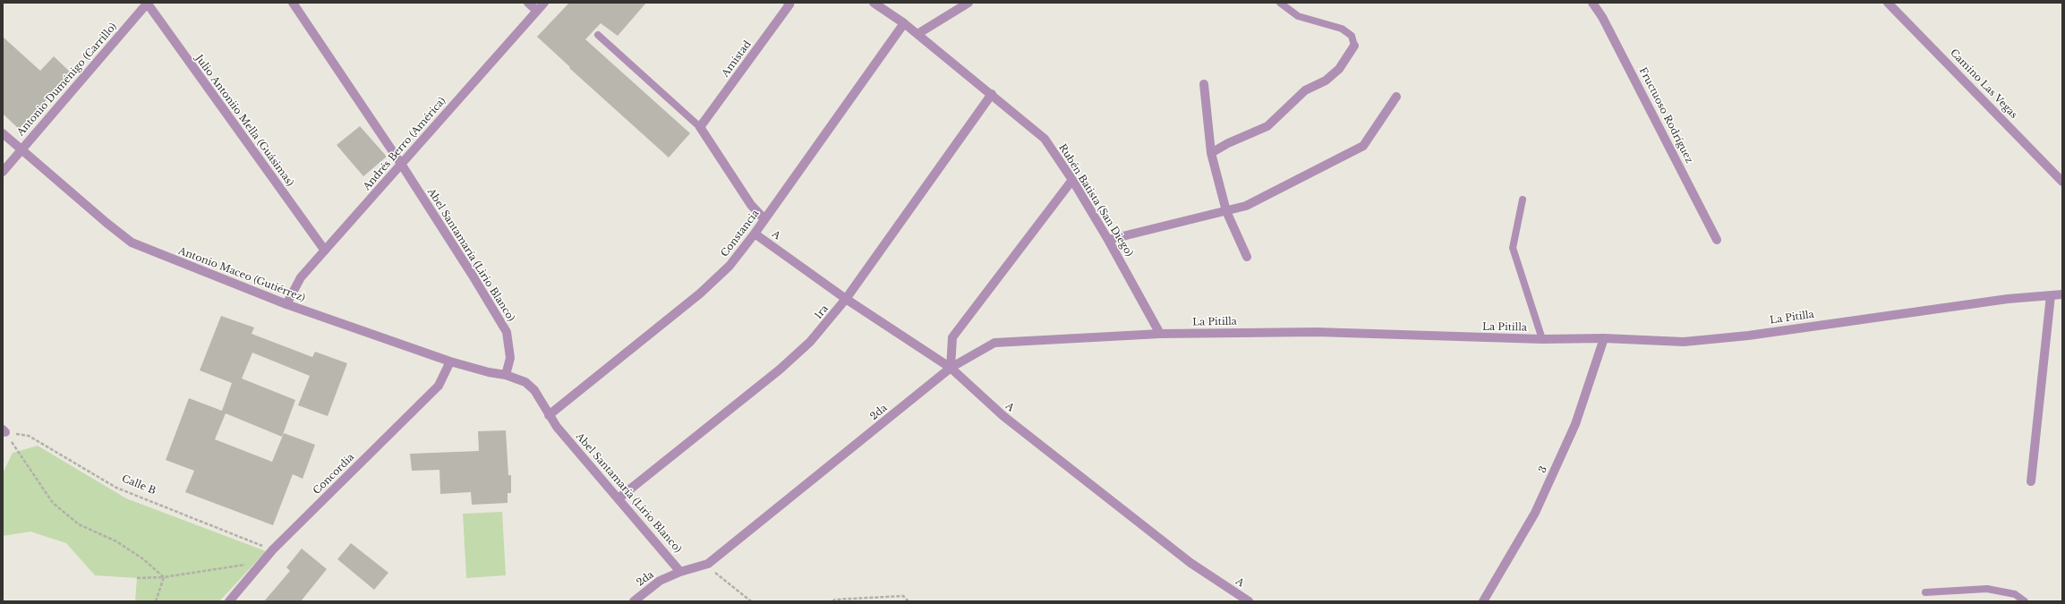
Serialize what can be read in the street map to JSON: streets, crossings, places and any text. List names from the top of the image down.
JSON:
{
  "streets": {
    "street": [
      "Amistad",
      "Antonio Duménigo (Carrillo)",
      "Camino Las Vegas",
      "Fructuoso Rodríguez",
      "Julio Antoniio Mella (Guásimas)",
      "Andrés Berro (América)",
      "Rubén Batista (San Diego)",
      "Constancia",
      "A",
      "Abel Santamaría (Lirio Blanco)",
      "Antonio Maceo (Gutiérrez)",
      "1ra",
      "La Pitilla",
      "2da",
      "3",
      "Concordia"
    ],
    "path": ["Calle B"]
  },
  "crossings": [
    ["Antonio Duménigo (Carrillo)", "Julio Antoniio Mella (Guásimas)"],
    ["Antonio Duménigo (Carrillo)", "Antonio Maceo (Gutiérrez)"],
    ["Julio Antoniio Mella (Guásimas)", "Andrés Berro (América)"],
    ["Andrés Berro (América)", "Abel Santamaría (Lirio Blanco)"],
    ["Andrés Berro (América)", "Antonio Maceo (Gutiérrez)"],
    ["Rubén Batista (San Diego)", "Constancia"],
    ["Rubén Batista (San Diego)", "1ra"],
    ["Rubén Batista (San Diego)", "La Pitilla"],
    ["Constancia", "A"],
    ["Constancia", "Abel Santamaría (Lirio Blanco)"],
    ["A", "1ra"],
    ["A", "La Pitilla"],
    ["A", "2da"],
    ["Abel Santamaría (Lirio Blanco)", "Antonio Maceo (Gutiérrez)"],
    ["Abel Santamaría (Lirio Blanco)", "1ra"],
    ["Abel Santamaría (Lirio Blanco)", "2da"],
    ["Antonio Maceo (Gutiérrez)", "Concordia"],
    ["La Pitilla", "2da"],
    ["La Pitilla", "3"],
    ["Concordia", "Calle B"]
  ]
}
